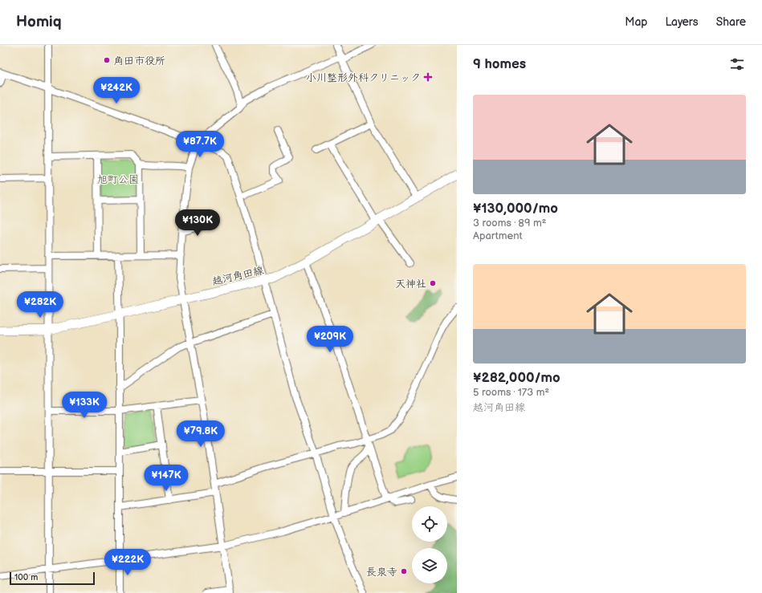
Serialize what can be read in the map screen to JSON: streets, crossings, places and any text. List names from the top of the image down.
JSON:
{
  "streets": {
    "main road": ["越河角田線"]
  },
  "parks": ["旭町公園"],
  "places": {
    "other": ["角田市役所", "天神社", "長泉寺"],
    "health": ["小川整形外科クリニック"]
  },
  "scale_bar": "100 m",
  "page": {
    "header": "Homiq",
    "nav": ["Map", "Layers", "Share"],
    "heading": "9 homes",
    "price": [
      "¥242K",
      "¥87.7K",
      "¥130K",
      "¥282K",
      "¥209K",
      "¥133K",
      "¥79.8K",
      "¥147K",
      "¥222K"
    ],
    "list": [
      {
        "name": "¥130,000/mo",
        "note": "3 rooms · 89 m² · Apartment"
      },
      {
        "name": "¥282,000/mo",
        "note": "5 rooms · 173 m² · 越河角田線"
      }
    ],
    "scale": "100 m"
  }
}
